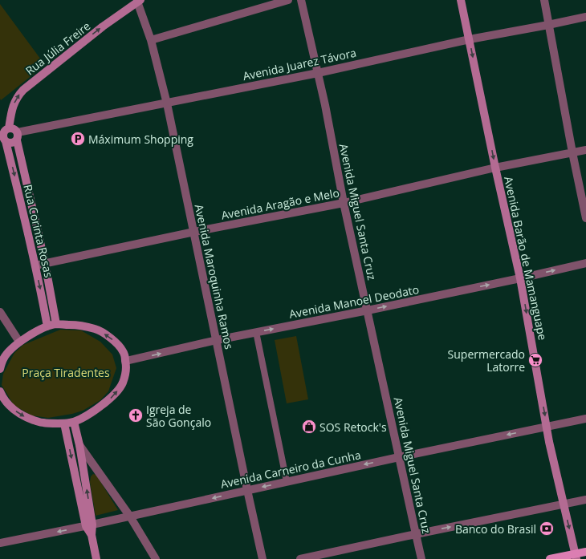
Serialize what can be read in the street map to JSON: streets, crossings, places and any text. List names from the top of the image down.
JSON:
{
  "streets": {
    "main road": ["Rua Júlia Freire", "Rua Corinta Rosas", "Avenida Barão de Mamanguape"],
    "street": [
      "Avenida Juarez Távora",
      "Avenida Aragão e Melo",
      "Avenida Miguel Santa Cruz",
      "Avenida Maroquinha Ramos",
      "Avenida Manoel Deodato",
      "Avenida Carneiro da Cunha"
    ]
  },
  "crossings": [
    ["Rua Júlia Freire", "Avenida Juarez Távora"],
    ["Rua Júlia Freire", "Rua Corinta Rosas"],
    ["Rua Júlia Freire", "Avenida Maroquinha Ramos"],
    ["Avenida Juarez Távora", "Avenida Miguel Santa Cruz"],
    ["Avenida Juarez Távora", "Rua Corinta Rosas"],
    ["Avenida Juarez Távora", "Avenida Barão de Mamanguape"],
    ["Avenida Juarez Távora", "Avenida Maroquinha Ramos"],
    ["Avenida Aragão e Melo", "Avenida Miguel Santa Cruz"],
    ["Avenida Aragão e Melo", "Rua Corinta Rosas"],
    ["Avenida Aragão e Melo", "Avenida Barão de Mamanguape"],
    ["Avenida Aragão e Melo", "Avenida Maroquinha Ramos"],
    ["Avenida Miguel Santa Cruz", "Avenida Manoel Deodato"],
    ["Avenida Miguel Santa Cruz", "Avenida Carneiro da Cunha"],
    ["Avenida Barão de Mamanguape", "Avenida Manoel Deodato"],
    ["Avenida Barão de Mamanguape", "Avenida Carneiro da Cunha"],
    ["Avenida Maroquinha Ramos", "Avenida Manoel Deodato"],
    ["Avenida Maroquinha Ramos", "Avenida Carneiro da Cunha"]
  ],
  "one_way": [
    "Rua Júlia Freire",
    "Avenida Barão de Mamanguape",
    "Avenida Manoel Deodato",
    "Avenida Carneiro da Cunha"
  ],
  "parks": ["Praça Tiradentes"],
  "places": {
    "parking": ["Máximum Shopping"],
    "supermarket": ["Supermercado Latorre"],
    "church": ["Igreja de São Gonçalo"],
    "shop": ["SOS Retock's"],
    "bank": ["Banco do Brasil"]
  }
}
